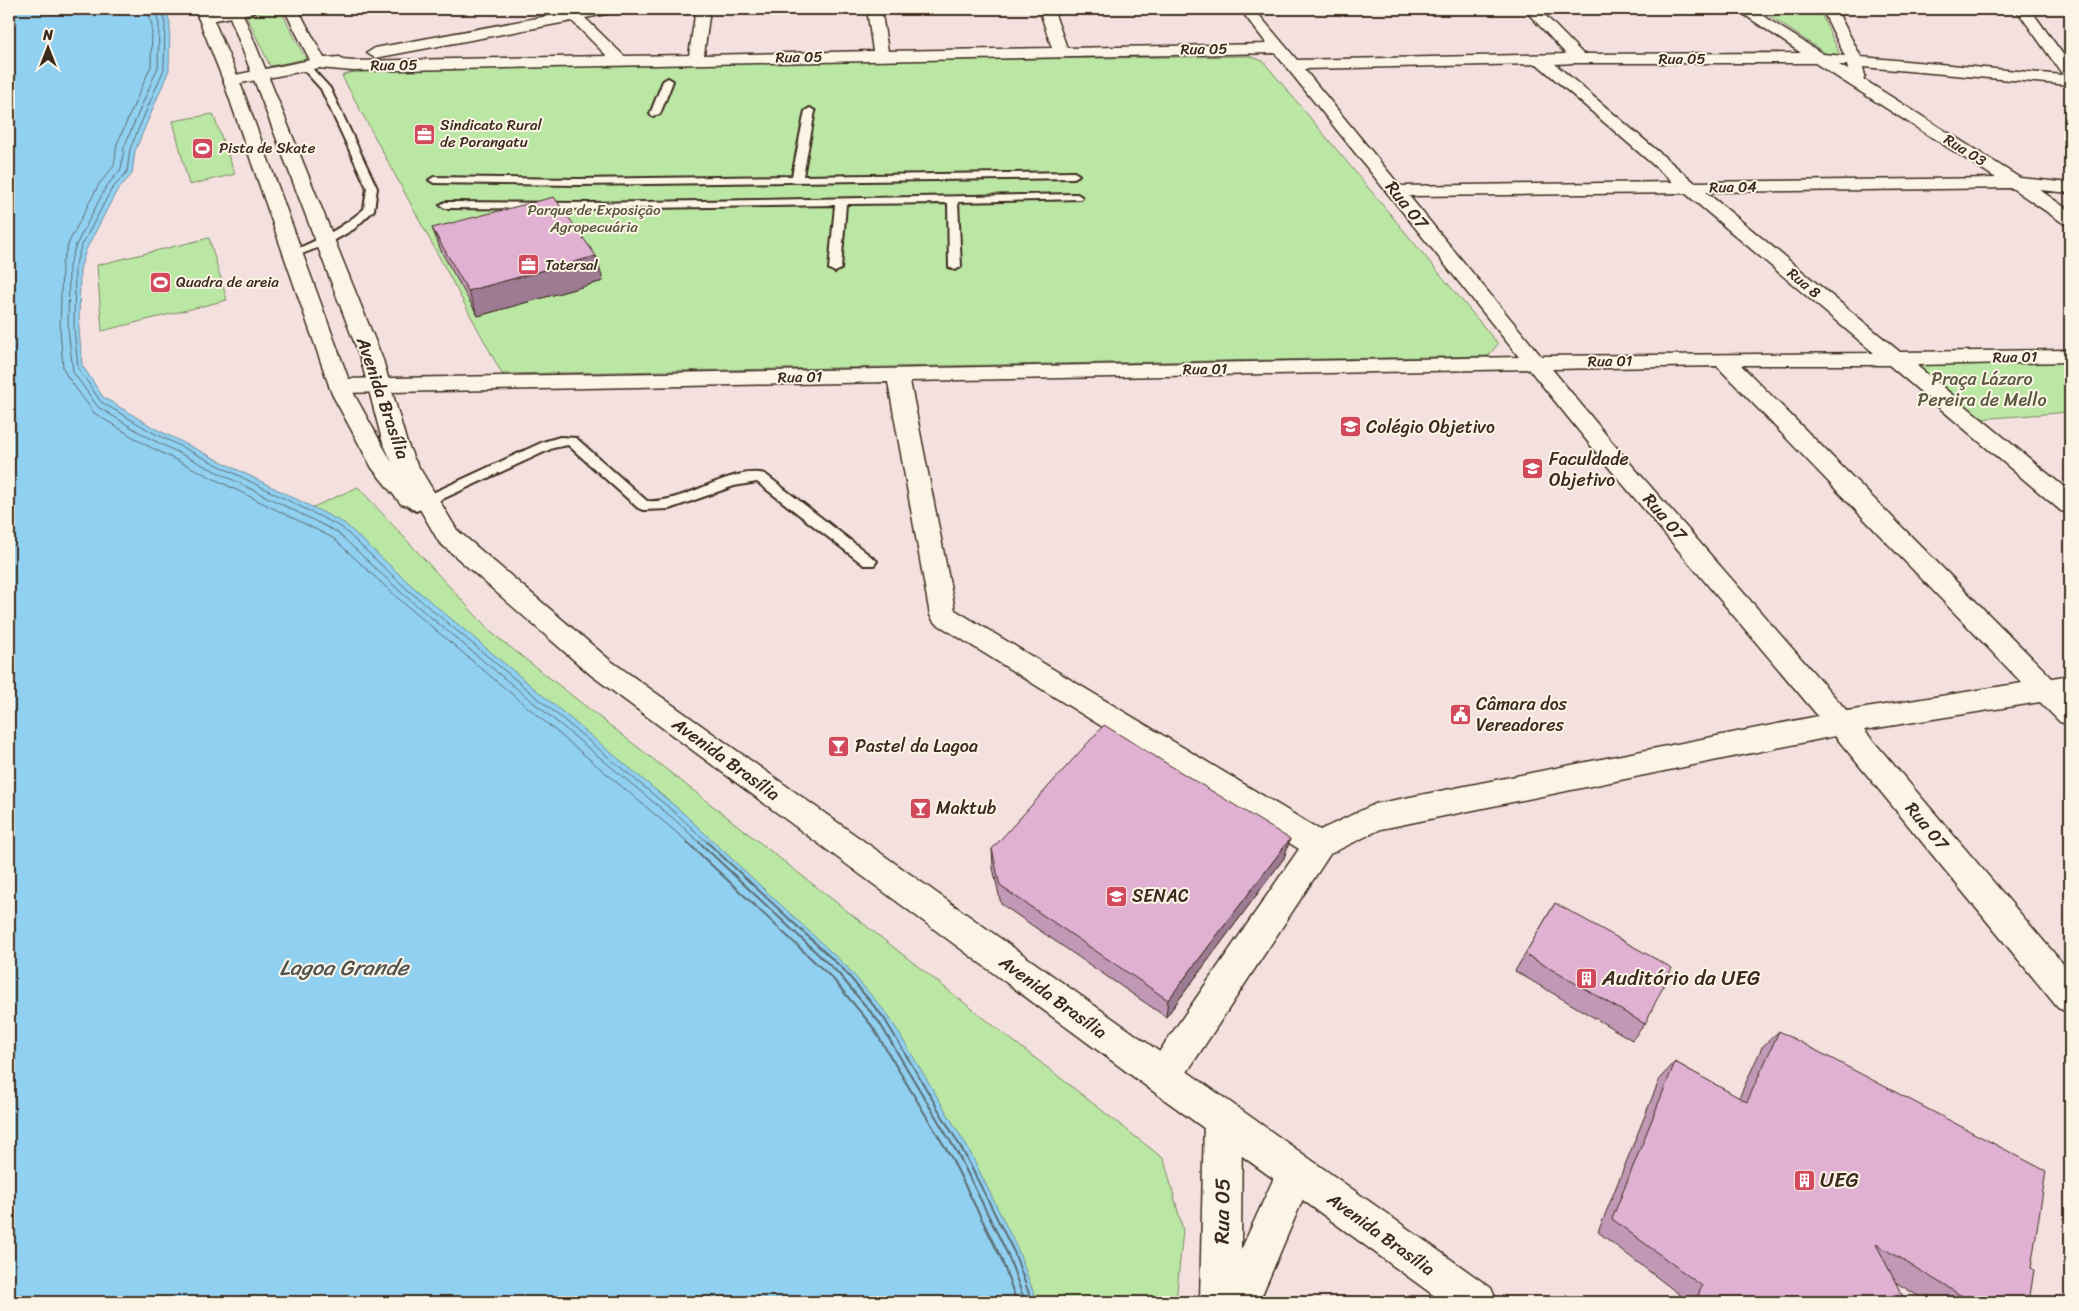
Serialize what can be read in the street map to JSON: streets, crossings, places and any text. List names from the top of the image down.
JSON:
{
  "streets": {
    "street": [
      "Rua 05",
      "Rua 03",
      "Rua 04",
      "Rua 07",
      "Rua 8",
      "Rua 01",
      "Avenida Brasília"
    ]
  },
  "crossings": [
    ["Rua 05", "Rua 03"],
    ["Rua 05", "Rua 07"],
    ["Rua 05", "Rua 8"],
    ["Rua 05", "Avenida Brasília"],
    ["Rua 03", "Rua 04"],
    ["Rua 04", "Rua 07"],
    ["Rua 04", "Rua 8"],
    ["Rua 07", "Rua 01"],
    ["Rua 8", "Rua 01"],
    ["Rua 01", "Avenida Brasília"]
  ],
  "water": ["Lagoa Grande"],
  "parks": ["Parque de Exposição Agropecuária", "Praça Lázaro Pereira de Mello"],
  "places": {
    "office": ["Sindicato Rural de Porangatu", "Tatersal"],
    "sports": ["Pista de Skate", "Quadra de areia"],
    "school or university": ["Colégio Objetivo", "Faculdade Objetivo", "SENAC"],
    "public building": ["Câmara dos Vereadores"],
    "bar": ["Pastel da Lagoa", "Maktub"],
    "building": ["Auditório da UEG", "UEG"]
  },
  "north": "top"
}
